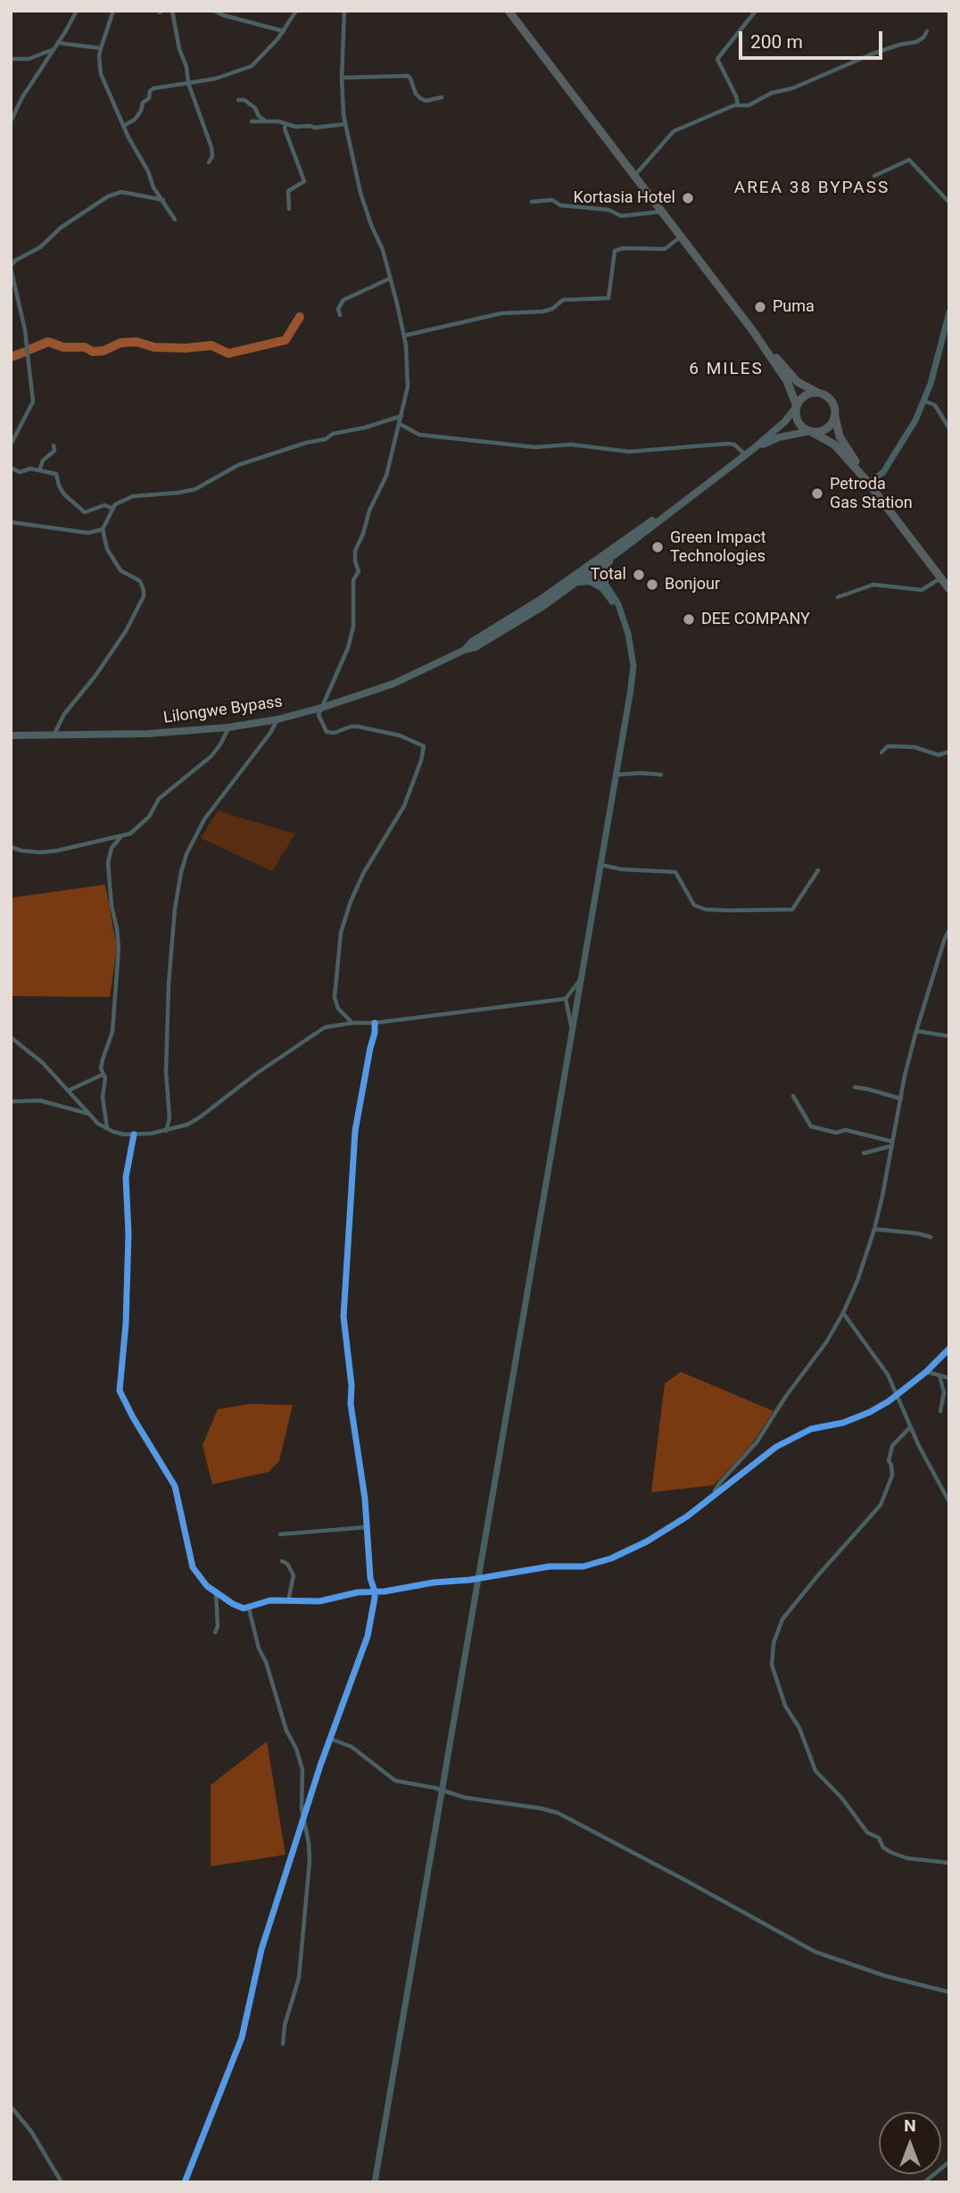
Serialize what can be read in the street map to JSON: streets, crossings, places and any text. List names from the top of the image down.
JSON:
{
  "streets": {
    "main road": ["Lilongwe Bypass"]
  },
  "districts": ["AREA 38 BYPASS", "6 MILES"],
  "places": [
    "Kortasia Hotel",
    "Puma",
    "Petroda Gas Station",
    "Green Impact Technologies",
    "Total",
    "Bonjour",
    "DEE COMPANY"
  ],
  "scale_bar": "200 m",
  "north": "top"
}
